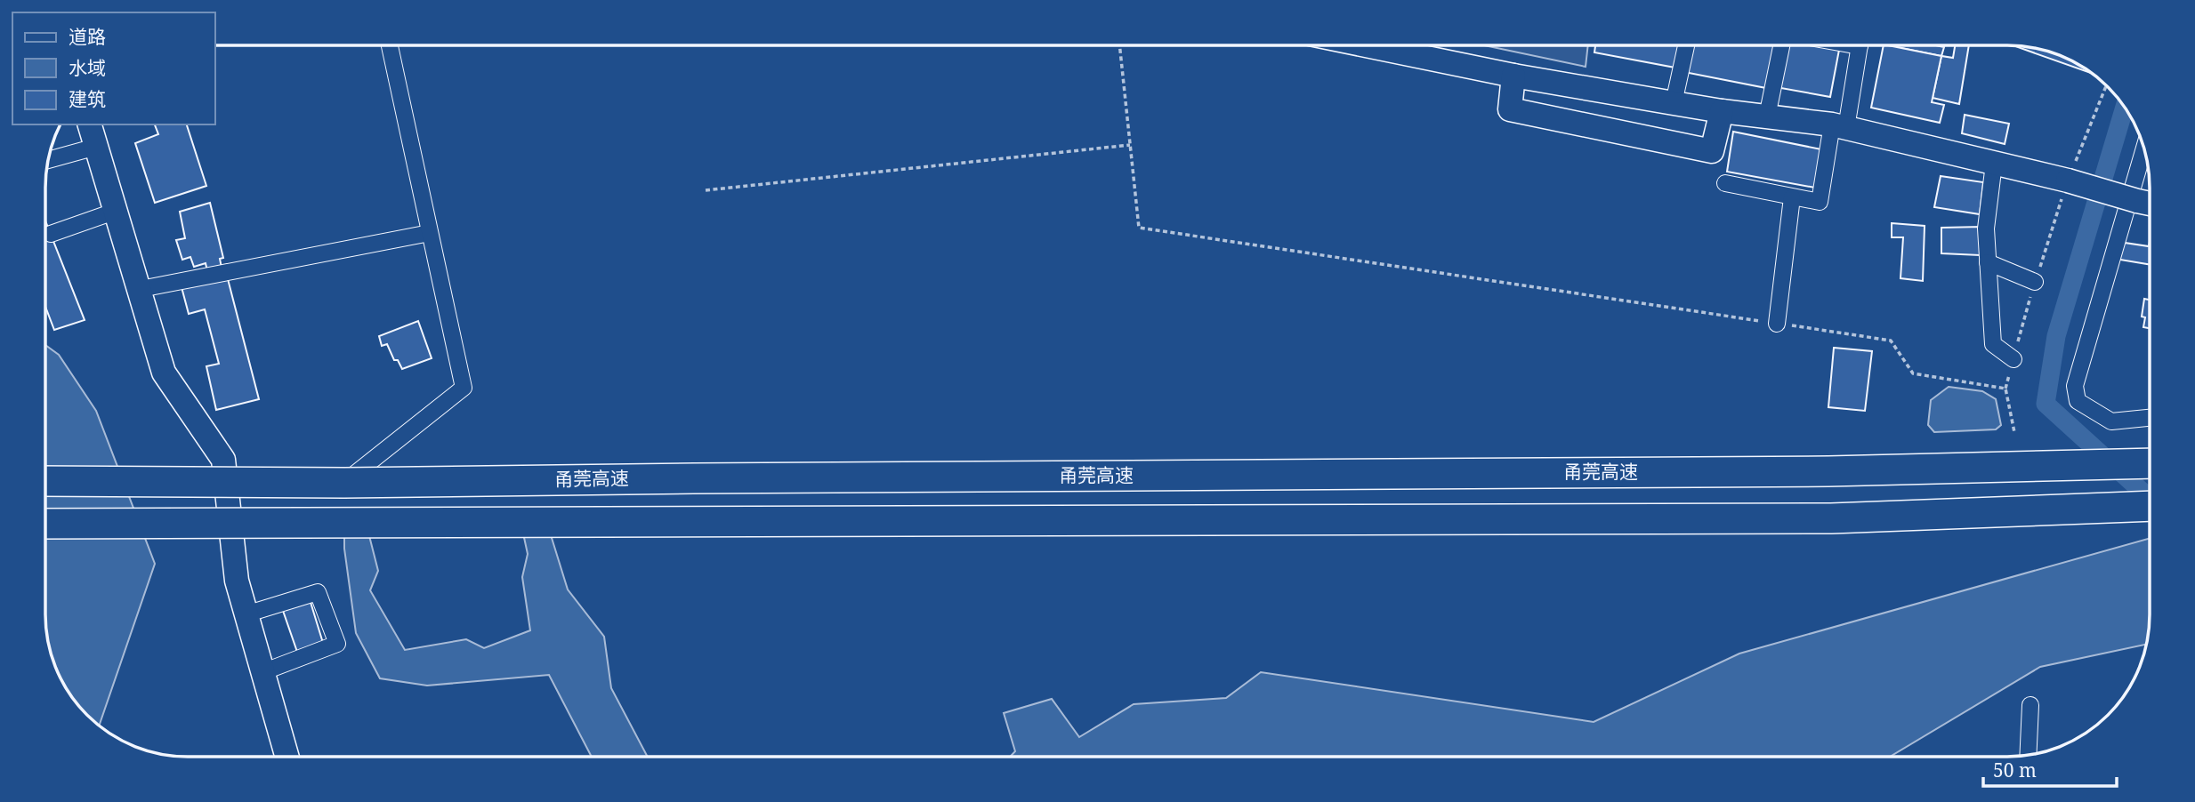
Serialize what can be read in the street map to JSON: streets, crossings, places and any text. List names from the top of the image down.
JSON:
{
  "streets": {
    "highway": ["甬莞高速"]
  },
  "legend": ["道路", "水域", "建筑"],
  "scale_bar": "50 m"
}
